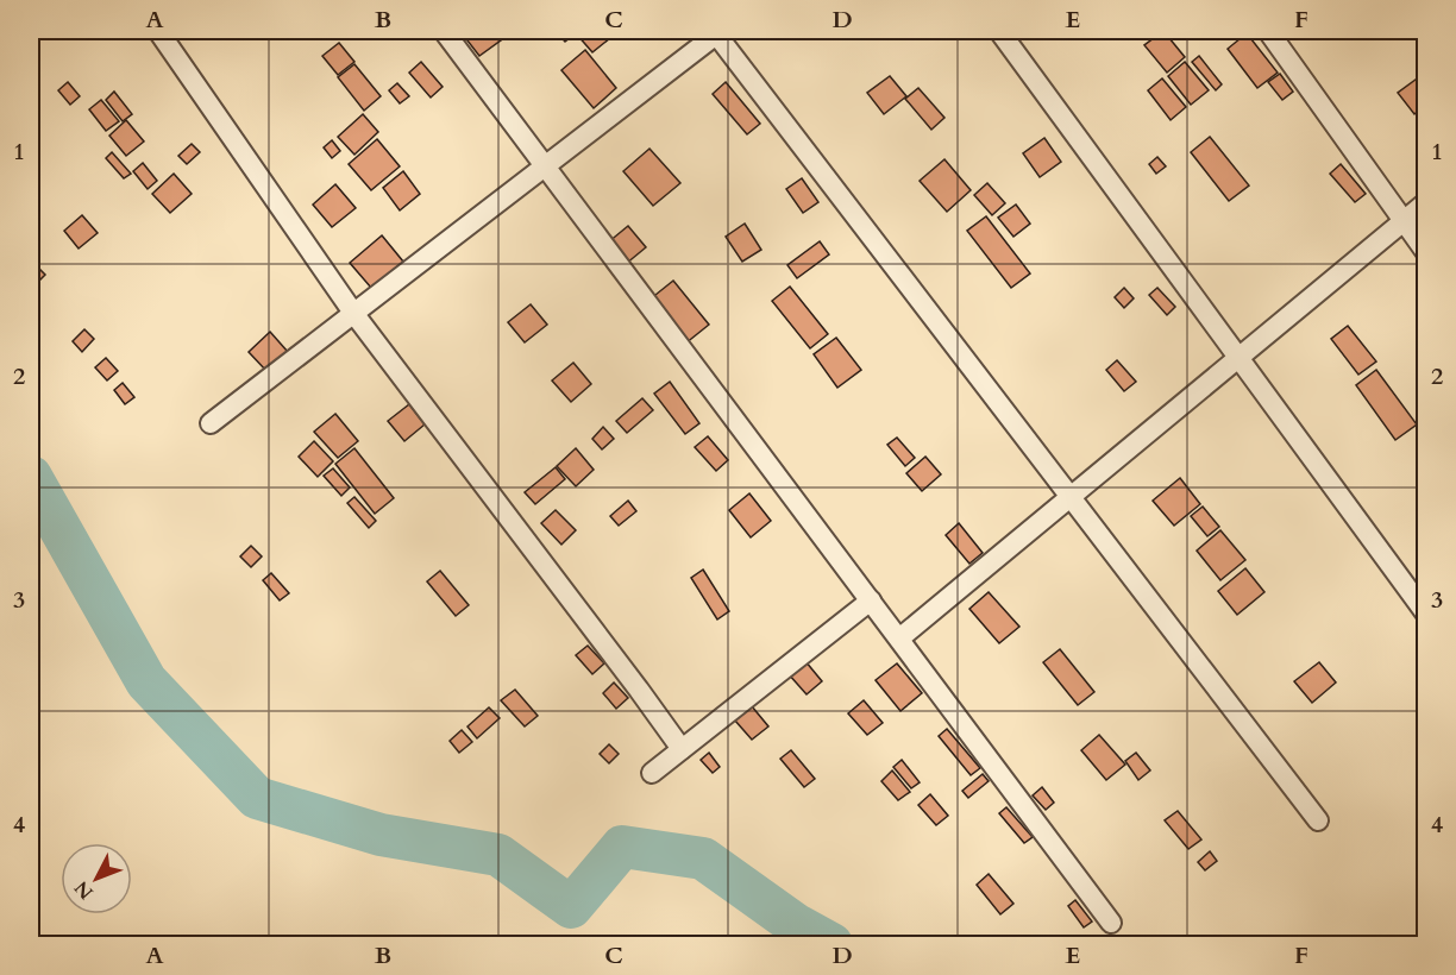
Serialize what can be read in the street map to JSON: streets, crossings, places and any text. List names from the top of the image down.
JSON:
{
  "north": "bottom left",
  "grid": {
    "columns": [
      "A",
      "B",
      "C",
      "D",
      "E",
      "F"
    ],
    "rows": [
      "1",
      "2",
      "3",
      "4"
    ]
  }
}
